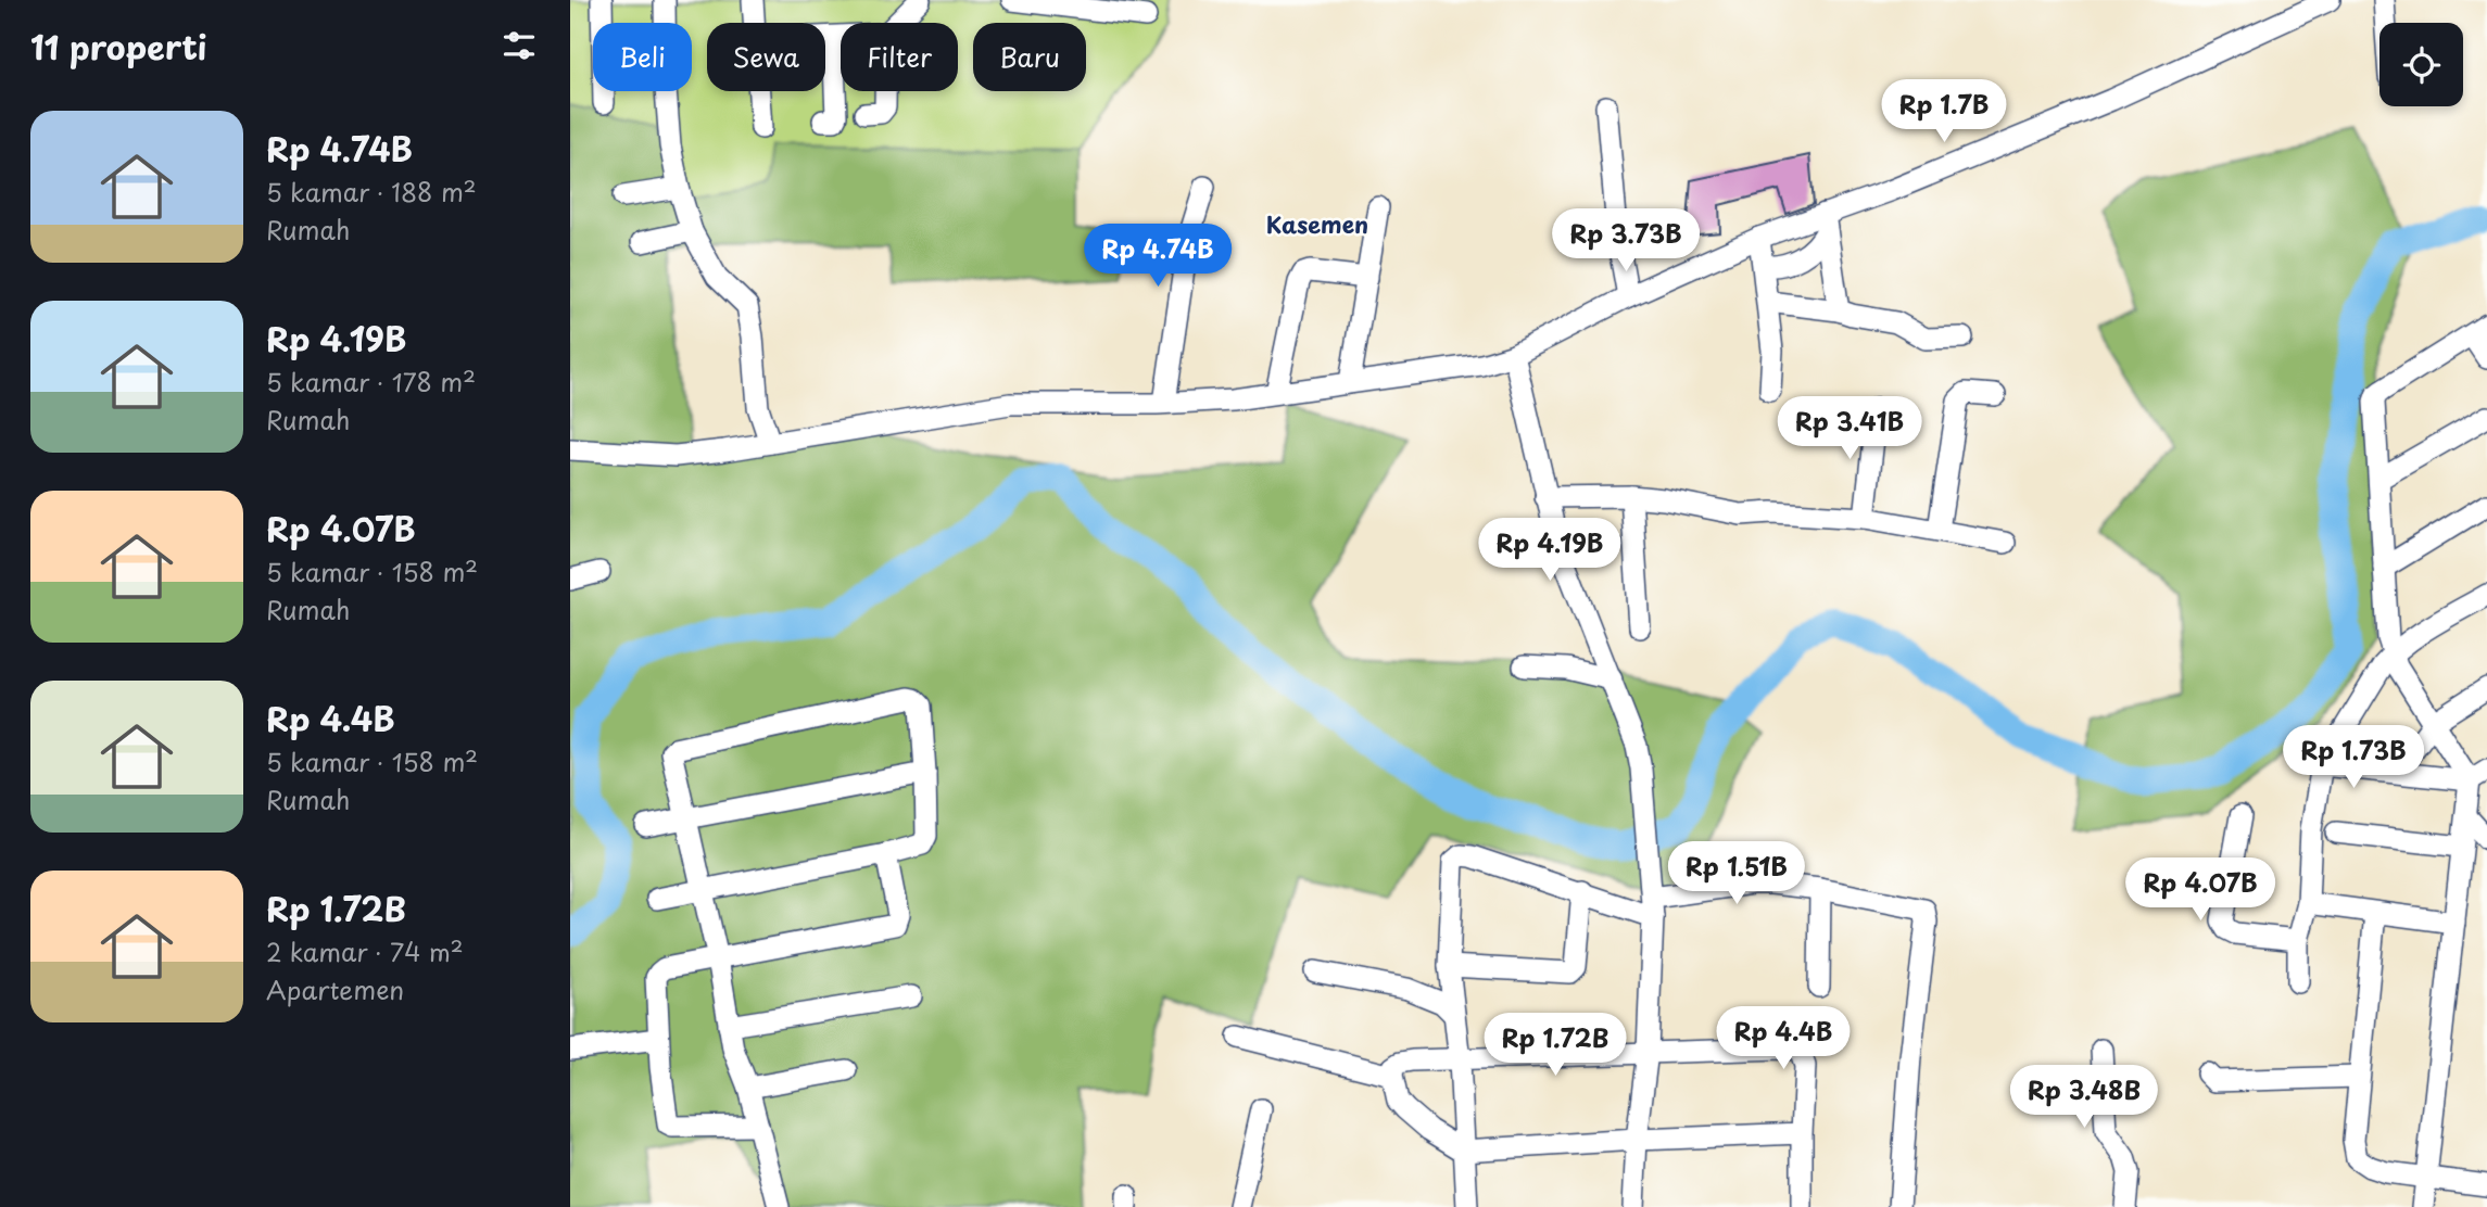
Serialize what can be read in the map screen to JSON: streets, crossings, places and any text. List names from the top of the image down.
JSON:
{
  "districts": ["Kasemen"],
  "page": {
    "heading": "11 properti",
    "chip": [
      "Beli",
      "Sewa",
      "Filter",
      "Baru"
    ],
    "price": [
      "Rp 1.7B",
      "Rp 3.73B",
      "Rp 4.74B",
      "Rp 3.41B",
      "Rp 4.19B",
      "Rp 1.73B",
      "Rp 1.51B",
      "Rp 4.07B",
      "Rp 4.4B",
      "Rp 1.72B",
      "Rp 3.48B"
    ],
    "list": [
      {
        "name": "Rp 4.74B",
        "note": "5 kamar · 188 m² · Rumah"
      },
      {
        "name": "Rp 4.19B",
        "note": "5 kamar · 178 m² · Rumah"
      },
      {
        "name": "Rp 4.07B",
        "note": "5 kamar · 158 m² · Rumah"
      },
      {
        "name": "Rp 4.4B",
        "note": "5 kamar · 158 m² · Rumah"
      },
      {
        "name": "Rp 1.72B",
        "note": "2 kamar · 74 m² · Apartemen"
      }
    ]
  }
}
